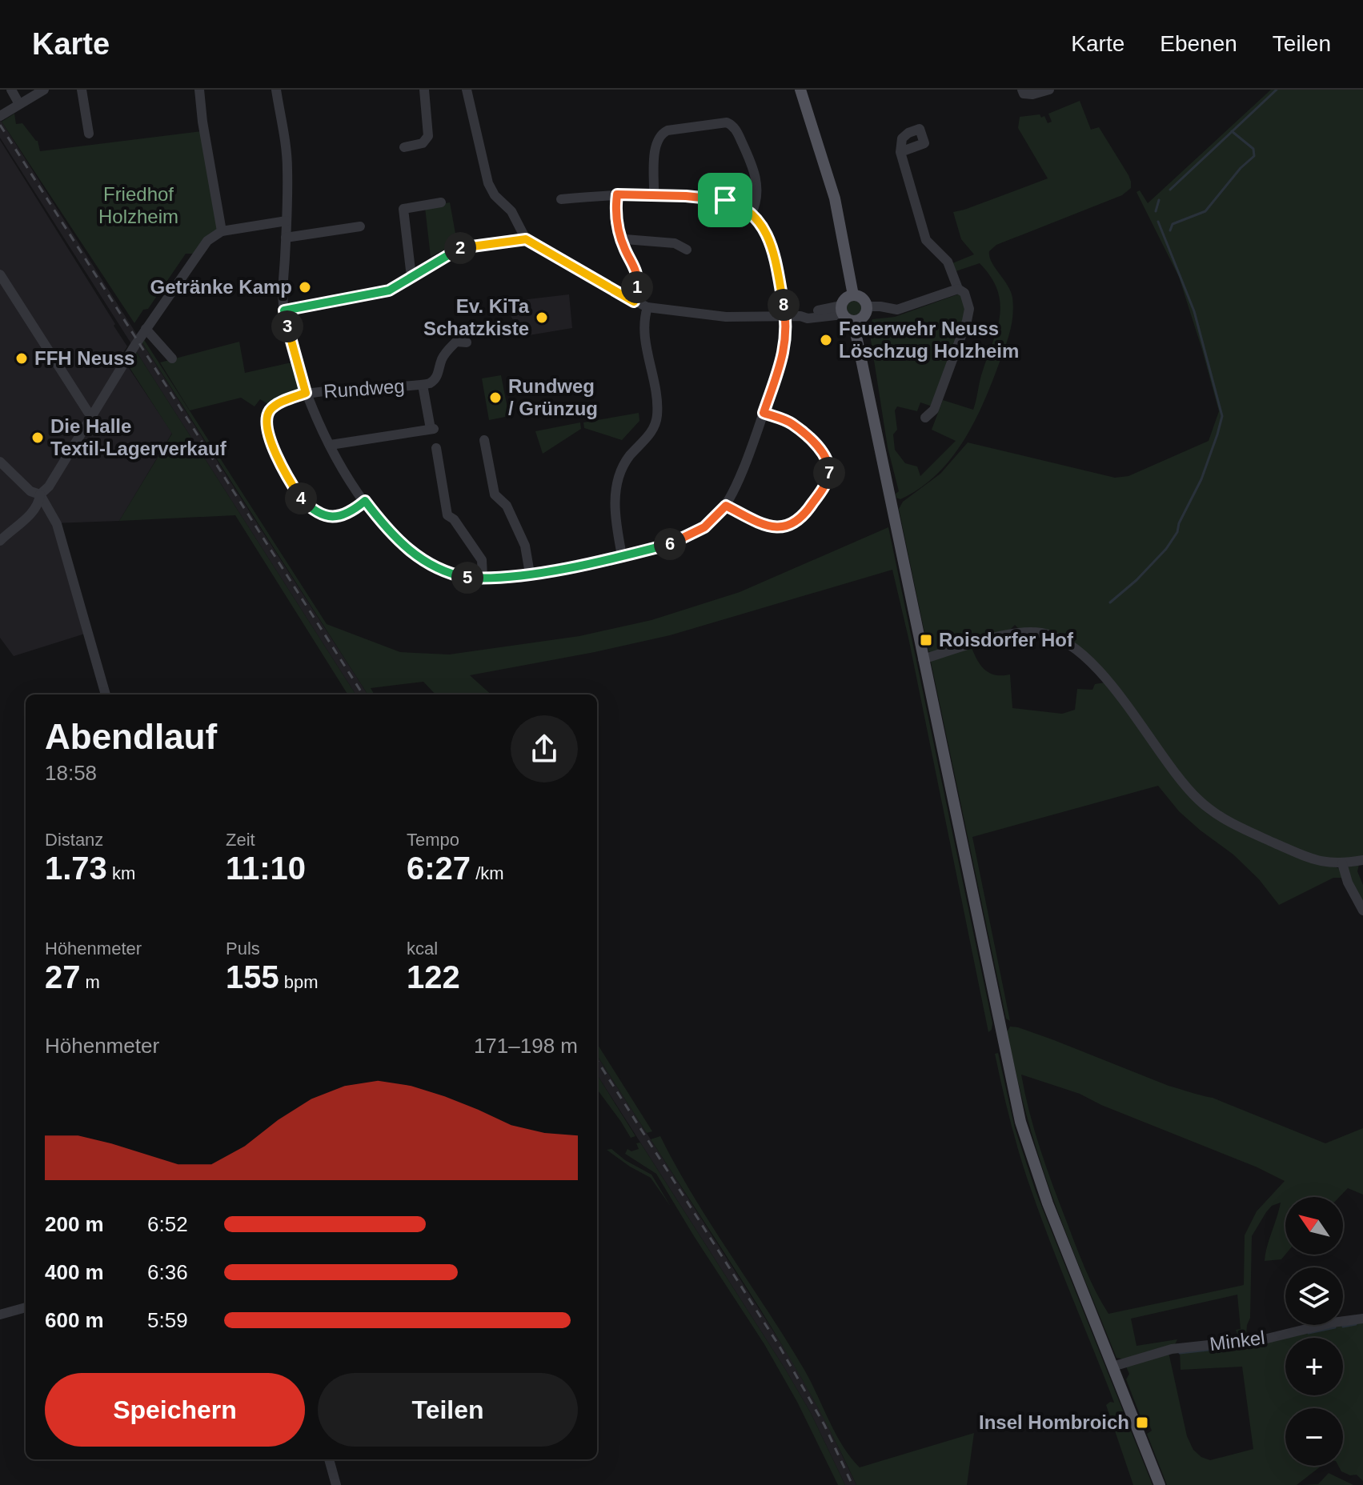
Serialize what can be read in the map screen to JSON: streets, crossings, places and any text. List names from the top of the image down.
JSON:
{
  "streets": {
    "street": ["Rundweg", "Minkel"]
  },
  "parks": ["Friedhof Holzheim"],
  "places": {
    "other": [
      "Getränke Kamp",
      "Ev. KiTa Schatzkiste",
      "Feuerwehr Neuss Löschzug Holzheim",
      "FFH Neuss",
      "Rundweg / Grünzug",
      "Die Halle Textil-Lagerverkauf"
    ],
    "transit": ["Roisdorfer Hof", "Insel Hombroich"]
  },
  "north": "top left",
  "page": {
    "header": "Karte",
    "nav": ["Karte", "Ebenen", "Teilen"],
    "pins": [
      "2",
      "1",
      "8",
      "3",
      "7",
      "4",
      "6",
      "5"
    ],
    "heading": ["Abendlauf", "18:58"],
    "stats": [
      ["Distanz", "1.73 km"],
      ["Zeit", "11:10"],
      ["Tempo", "6:27 /km"],
      ["Höhenmeter", "27 m"],
      ["Puls", "155 bpm"],
      ["kcal", "122"]
    ],
    "chart": ["Höhenmeter", "171–198 m"],
    "map_buttons": ["+", "−"],
    "list": [
      {
        "name": "200 m",
        "note": "6:52"
      },
      {
        "name": "400 m",
        "note": "6:36"
      },
      {
        "name": "600 m",
        "note": "5:59"
      }
    ],
    "buttons": ["Speichern", "Teilen"]
  }
}
